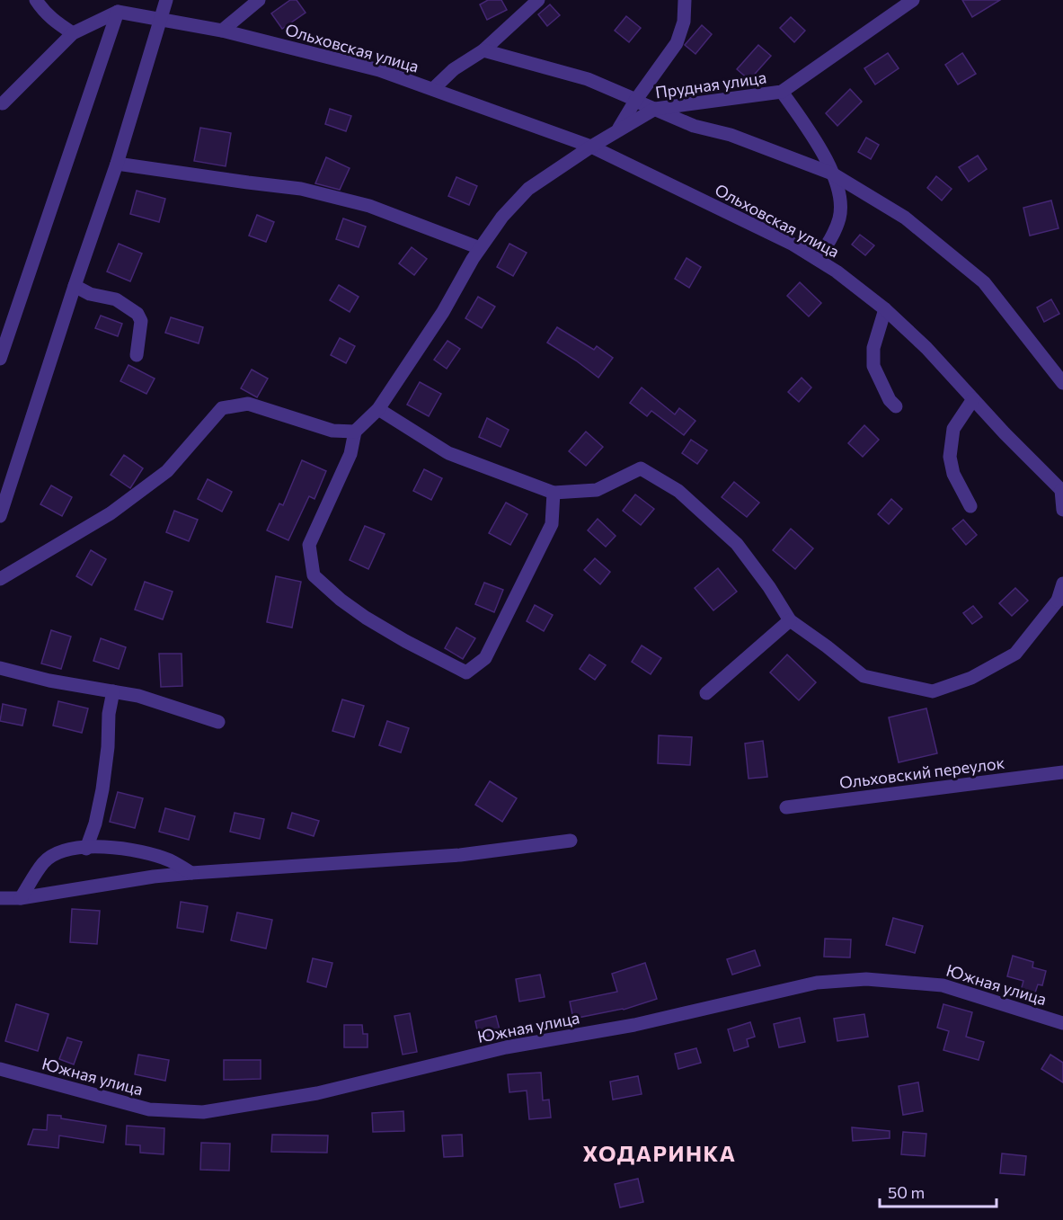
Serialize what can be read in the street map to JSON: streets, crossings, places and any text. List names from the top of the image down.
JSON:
{
  "streets": {
    "street": [
      "Ольховская улица",
      "Прудная улица",
      "Ольховский переулок",
      "Южная улица"
    ]
  },
  "crossings": [
    ["Ольховская улица", "Прудная улица"]
  ],
  "districts": ["ХОДАРИНКА"],
  "scale_bar": "50 m"
}
